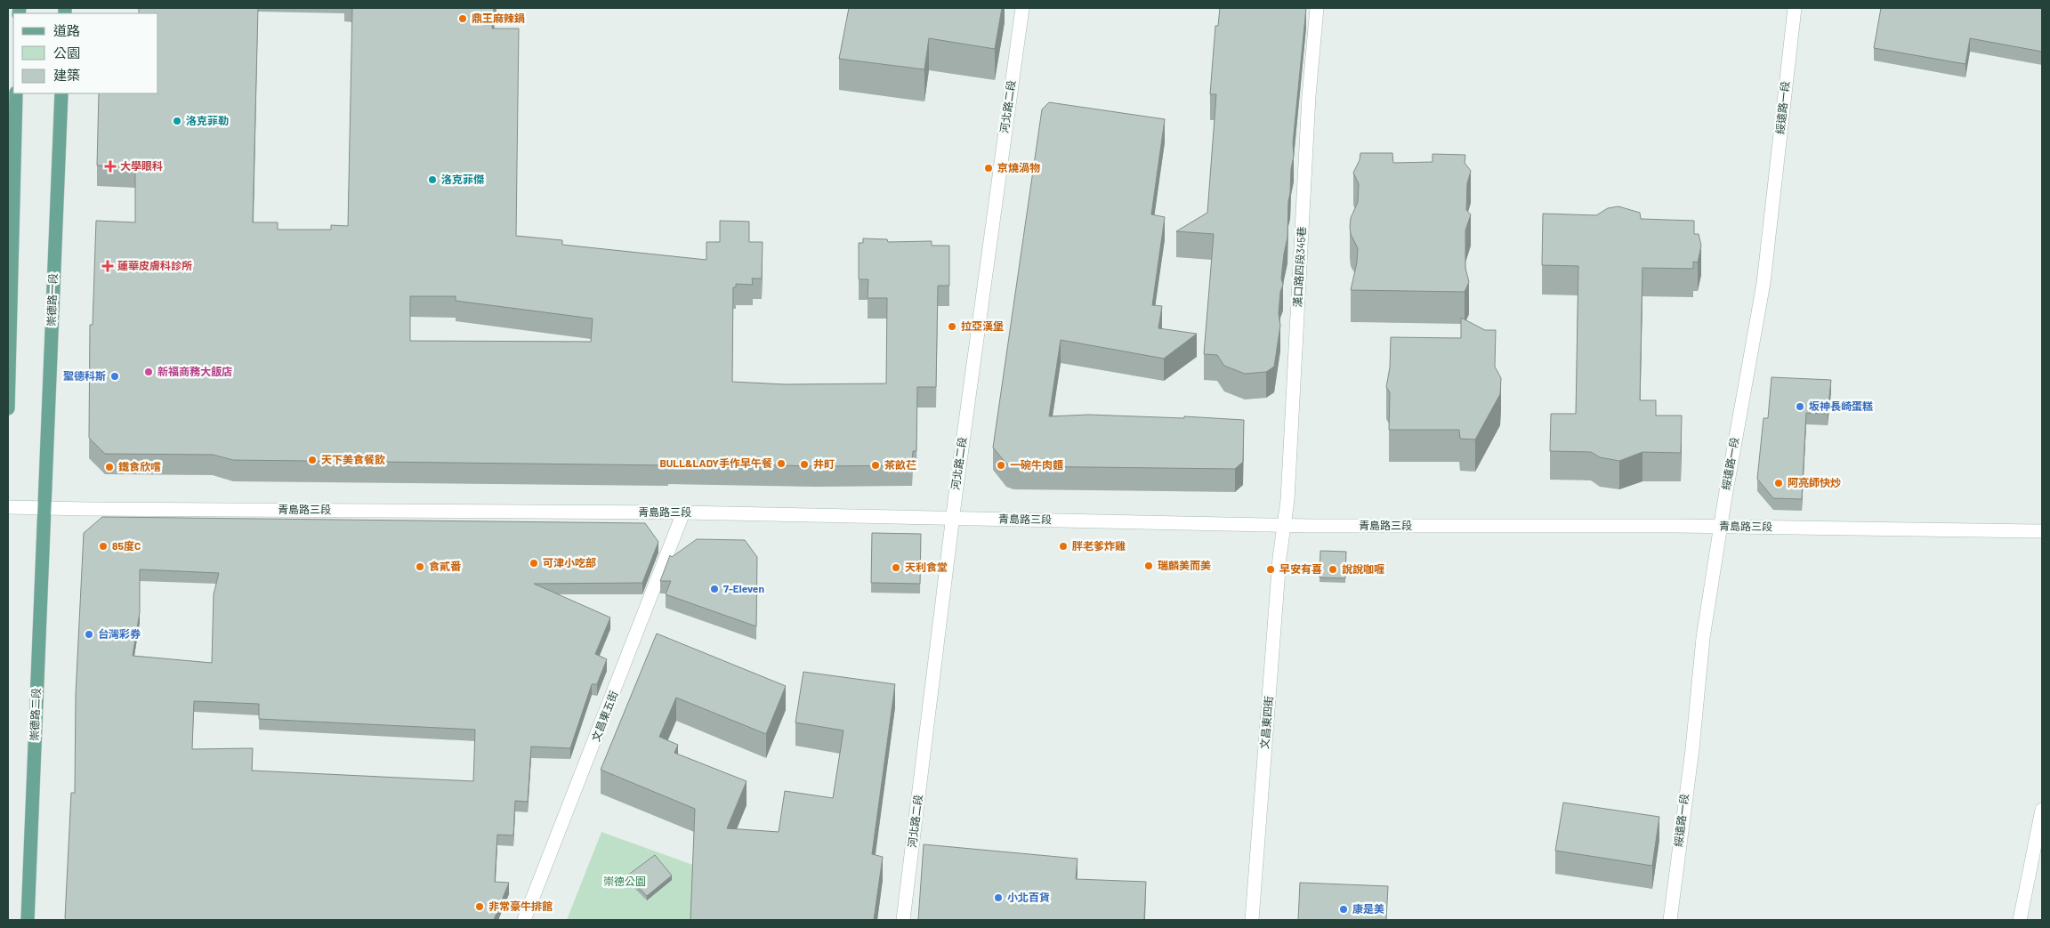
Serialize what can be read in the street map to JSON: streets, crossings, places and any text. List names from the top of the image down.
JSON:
{
  "streets": {
    "main road": ["崇德路一段", "崇德路二段"],
    "street": [
      "河北路二段",
      "綏遠路一段",
      "漢口路四段345巷",
      "青島路三段",
      "文昌東五街",
      "文昌東四街"
    ]
  },
  "crossings": [
    ["河北路二段", "青島路三段"],
    ["綏遠路一段", "青島路三段"],
    ["漢口路四段345巷", "青島路三段"],
    ["漢口路四段345巷", "文昌東四街"],
    ["崇德路一段", "青島路三段"],
    ["崇德路一段", "崇德路二段"],
    ["青島路三段", "崇德路二段"],
    ["青島路三段", "文昌東五街"],
    ["青島路三段", "文昌東四街"]
  ],
  "parks": ["崇德公園"],
  "places": {
    "other": [
      "鼎王麻辣鍋",
      "洛克菲勒",
      "京燒渦物",
      "洛克菲傑",
      "拉亞漢堡",
      "新福商務大飯店",
      "聖德科斯",
      "坂神長崎蛋糕",
      "天下美食餐飲",
      "BULL&LADY手作早午餐",
      "井町",
      "茶畝芢",
      "一碗牛肉麵",
      "鐵食欣嚐",
      "阿亮師快炒",
      "85度C",
      "胖老爹炸雞",
      "可津小吃部",
      "瑞麟美而美",
      "食貳番",
      "天利食堂",
      "早安有喜",
      "說說咖喱",
      "7-Eleven",
      "台灣彩券",
      "小北百貨",
      "非常豪牛排館",
      "康是美"
    ],
    "health": ["大學眼科", "蓮華皮膚科診所"]
  },
  "legend": ["道路", "公園", "建築"]
}
